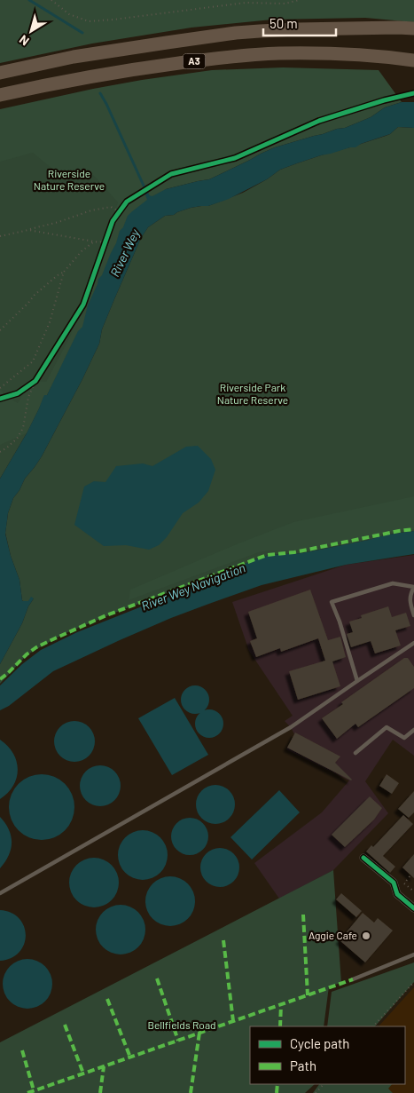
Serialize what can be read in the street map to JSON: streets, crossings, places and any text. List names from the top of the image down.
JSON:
{
  "streets": {
    "highway": ["A3"]
  },
  "water": ["River Wey", "River Wey Navigation"],
  "parks": ["Riverside Nature Reserve", "Riverside Park Nature Reserve", "Bellfields Road"],
  "places": ["Aggie Cafe"],
  "legend": ["Cycle path", "Path"],
  "scale_bar": "50 m",
  "north": "bottom left"
}
